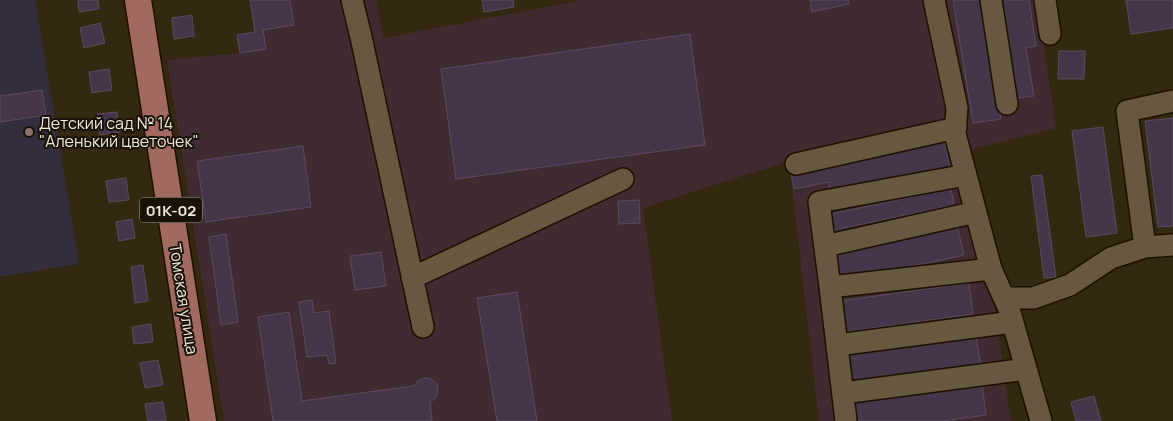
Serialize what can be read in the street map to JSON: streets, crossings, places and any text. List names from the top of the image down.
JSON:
{
  "streets": {
    "main road": ["01К-02", "Томская улица"]
  },
  "places": ["Детский сад № 14 \"Аленький цветочек\""]
}
